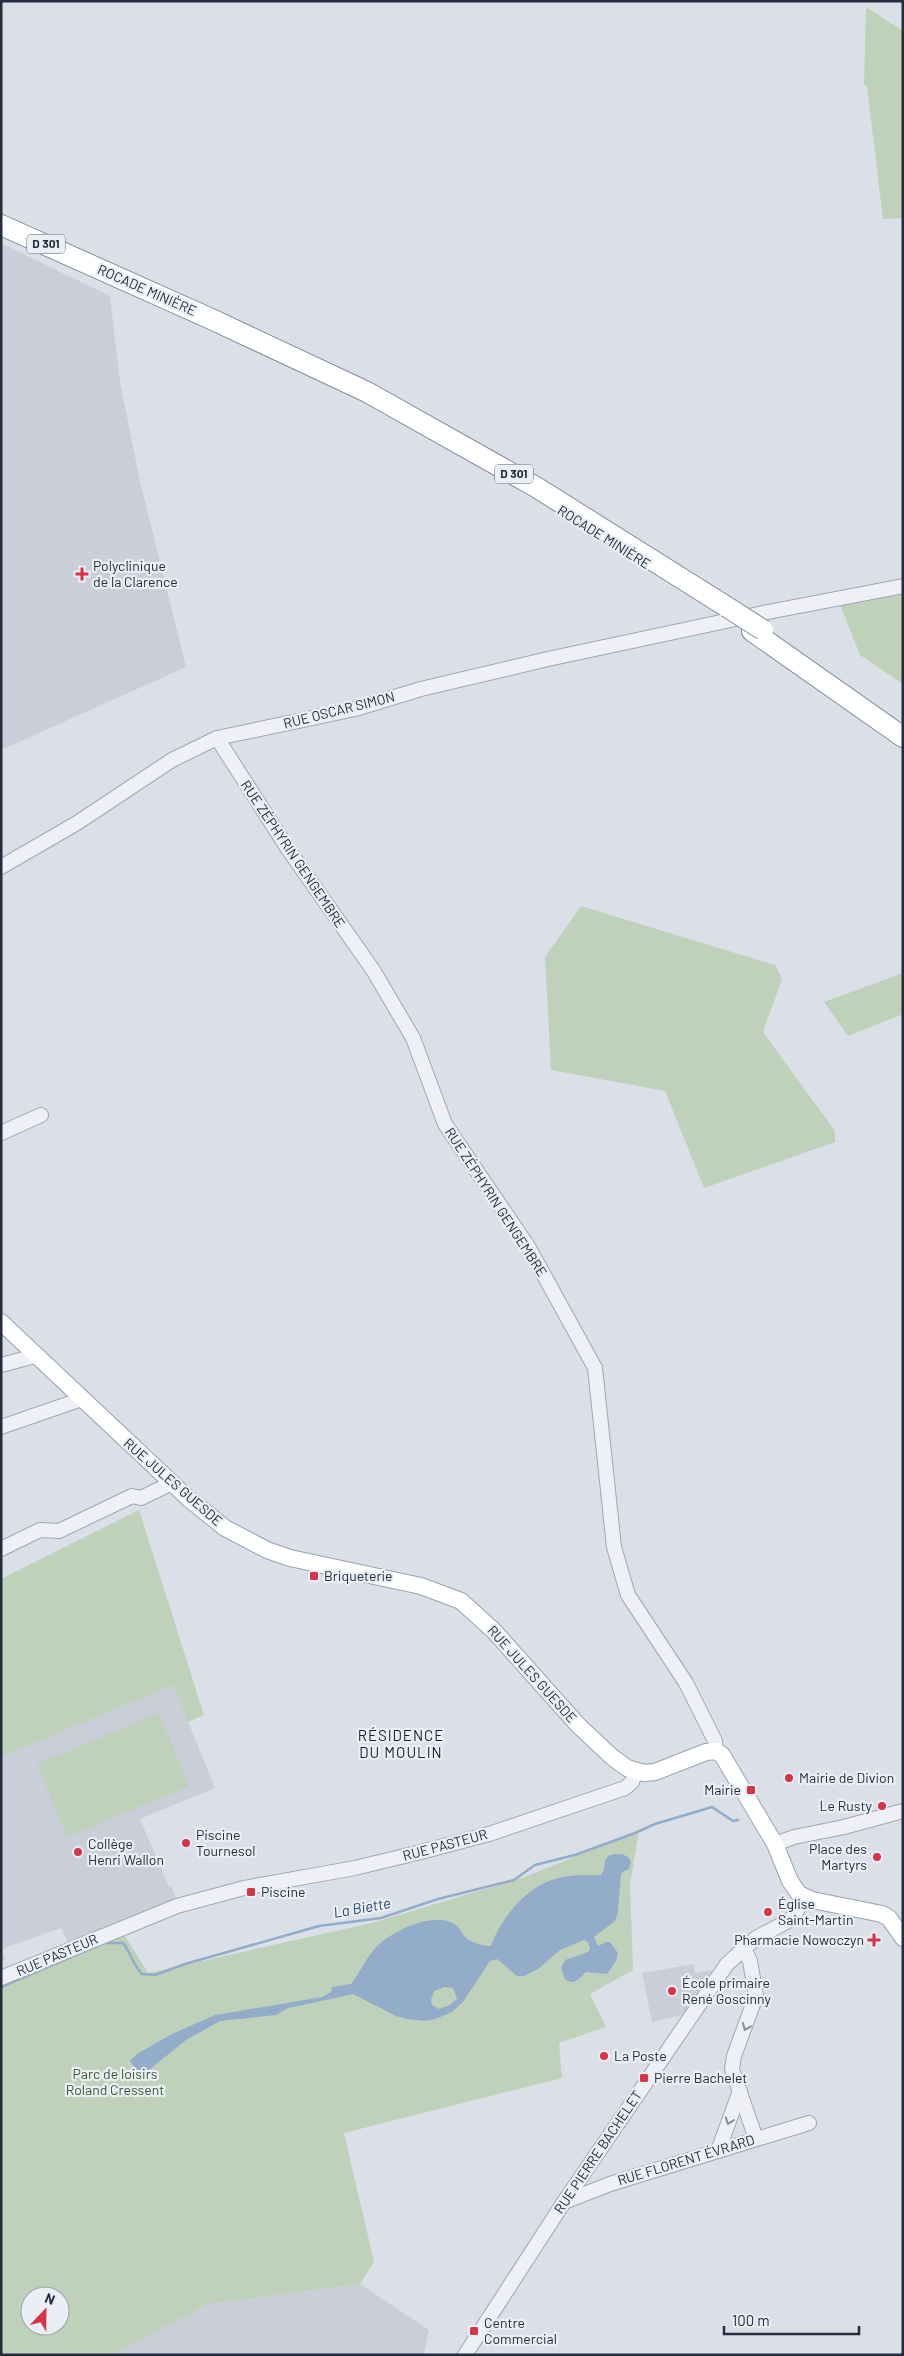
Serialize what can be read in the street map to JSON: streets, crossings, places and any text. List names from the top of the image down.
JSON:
{
  "streets": {
    "highway": ["D 301", "ROCADE MINIÈRE"],
    "main road": ["RUE JULES GUESDE"],
    "street": [
      "RUE OSCAR SIMON",
      "RUE ZÉPHYRIN GENGEMBRE",
      "RUE PASTEUR",
      "RUE PIERRE BACHELET",
      "RUE FLORENT ÉVRARD"
    ]
  },
  "crossings": [
    ["ROCADE MINIÈRE", "RUE OSCAR SIMON"],
    ["RUE OSCAR SIMON", "RUE ZÉPHYRIN GENGEMBRE"],
    ["RUE JULES GUESDE", "RUE PASTEUR"],
    ["RUE PIERRE BACHELET", "RUE FLORENT ÉVRARD"]
  ],
  "districts": ["RÉSIDENCE DU MOULIN"],
  "water": ["La Biette"],
  "parks": ["Parc de loisirs Roland Cressent"],
  "places": {
    "health": ["Polyclinique de la Clarence", "Pharmacie Nowoczyn"],
    "transit": [
      "Briqueterie",
      "Mairie",
      "Piscine",
      "Pierre Bachelet",
      "Centre Commercial"
    ],
    "other": [
      "Mairie de Divion",
      "Le Rusty",
      "Piscine Tournesol",
      "Collège Henri Wallon",
      "Place des Martyrs",
      "Église Saint-Martin",
      "École primaire René Goscinny",
      "La Poste"
    ]
  },
  "scale_bar": "100 m",
  "north": "top"
}
